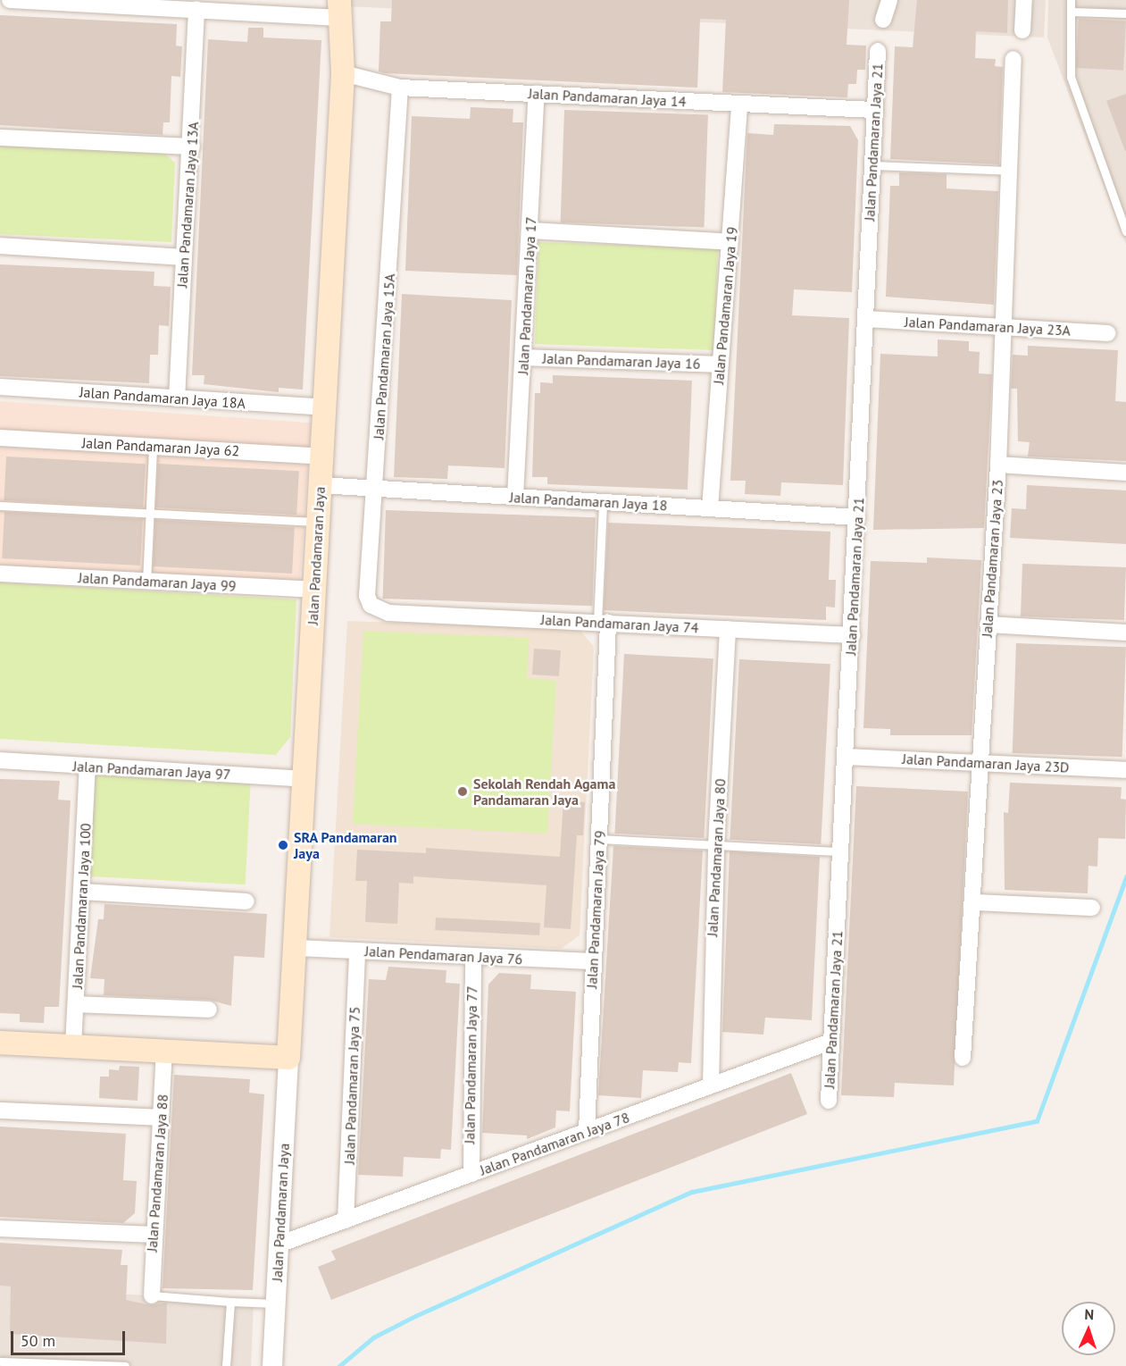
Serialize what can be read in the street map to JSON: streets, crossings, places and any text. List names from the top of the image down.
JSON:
{
  "streets": {
    "main road": ["Jalan Pandamaran Jaya"],
    "street": [
      "Jalan Pandamaran Jaya 14",
      "Jalan Pandamaran Jaya 21",
      "Jalan Pandamaran Jaya 13A",
      "Jalan Pandamaran Jaya 17",
      "Jalan Pandamaran Jaya 19",
      "Jalan Pandamaran Jaya 23A",
      "Jalan Pandamaran Jaya 15A",
      "Jalan Pandamaran Jaya 16",
      "Jalan Pandamaran Jaya 18A",
      "Jalan Pandamaran Jaya 62",
      "Jalan Pandamaran Jaya 18",
      "Jalan Pandamaran Jaya 23",
      "Jalan Pandamaran Jaya 99",
      "Jalan Pandamaran Jaya 74",
      "Jalan Pandamaran Jaya 23D",
      "Jalan Pandamaran Jaya 97",
      "Jalan Pandamaran Jaya 80",
      "Jalan Pandamaran Jaya 100",
      "Jalan Pandamaran Jaya 79",
      "Jalan Pendamaran Jaya 76",
      "Jalan Pandamaran Jaya 77",
      "Jalan Pandamaran Jaya 75",
      "Jalan Pandamaran Jaya 78",
      "Jalan Pandamaran Jaya 88"
    ]
  },
  "crossings": [
    ["Jalan Pandamaran Jaya 14", "Jalan Pandamaran Jaya 21"],
    ["Jalan Pandamaran Jaya 14", "Jalan Pandamaran Jaya 17"],
    ["Jalan Pandamaran Jaya 14", "Jalan Pandamaran Jaya 19"],
    ["Jalan Pandamaran Jaya 14", "Jalan Pandamaran Jaya 15A"],
    ["Jalan Pandamaran Jaya 14", "Jalan Pandamaran Jaya"],
    ["Jalan Pandamaran Jaya 21", "Jalan Pandamaran Jaya 23A"],
    ["Jalan Pandamaran Jaya 21", "Jalan Pandamaran Jaya 18"],
    ["Jalan Pandamaran Jaya 21", "Jalan Pandamaran Jaya 74"],
    ["Jalan Pandamaran Jaya 21", "Jalan Pandamaran Jaya 23D"],
    ["Jalan Pandamaran Jaya 21", "Jalan Pandamaran Jaya 78"],
    ["Jalan Pandamaran Jaya 13A", "Jalan Pandamaran Jaya 18A"],
    ["Jalan Pandamaran Jaya 17", "Jalan Pandamaran Jaya 16"],
    ["Jalan Pandamaran Jaya 17", "Jalan Pandamaran Jaya 18"],
    ["Jalan Pandamaran Jaya 19", "Jalan Pandamaran Jaya 16"],
    ["Jalan Pandamaran Jaya 19", "Jalan Pandamaran Jaya 18"],
    ["Jalan Pandamaran Jaya 23A", "Jalan Pandamaran Jaya 23"],
    ["Jalan Pandamaran Jaya 15A", "Jalan Pandamaran Jaya 18"],
    ["Jalan Pandamaran Jaya 15A", "Jalan Pandamaran Jaya 74"],
    ["Jalan Pandamaran Jaya 18A", "Jalan Pandamaran Jaya"],
    ["Jalan Pandamaran Jaya 62", "Jalan Pandamaran Jaya"],
    ["Jalan Pandamaran Jaya 18", "Jalan Pandamaran Jaya"],
    ["Jalan Pandamaran Jaya", "Jalan Pandamaran Jaya 99"],
    ["Jalan Pandamaran Jaya", "Jalan Pandamaran Jaya 97"],
    ["Jalan Pandamaran Jaya", "Jalan Pendamaran Jaya 76"],
    ["Jalan Pandamaran Jaya", "Jalan Pandamaran Jaya 78"],
    ["Jalan Pandamaran Jaya 23", "Jalan Pandamaran Jaya 23D"],
    ["Jalan Pandamaran Jaya 74", "Jalan Pandamaran Jaya 80"],
    ["Jalan Pandamaran Jaya 74", "Jalan Pandamaran Jaya 79"],
    ["Jalan Pandamaran Jaya 97", "Jalan Pandamaran Jaya 100"],
    ["Jalan Pandamaran Jaya 80", "Jalan Pandamaran Jaya 78"],
    ["Jalan Pandamaran Jaya 79", "Jalan Pendamaran Jaya 76"],
    ["Jalan Pandamaran Jaya 79", "Jalan Pandamaran Jaya 78"],
    ["Jalan Pendamaran Jaya 76", "Jalan Pandamaran Jaya 77"],
    ["Jalan Pendamaran Jaya 76", "Jalan Pandamaran Jaya 75"],
    ["Jalan Pandamaran Jaya 77", "Jalan Pandamaran Jaya 78"],
    ["Jalan Pandamaran Jaya 75", "Jalan Pandamaran Jaya 78"]
  ],
  "places": ["Sekolah Rendah Agama Pandamaran Jaya", "SRA Pandamaran Jaya"],
  "scale_bar": "50 m",
  "north": "top"
}
